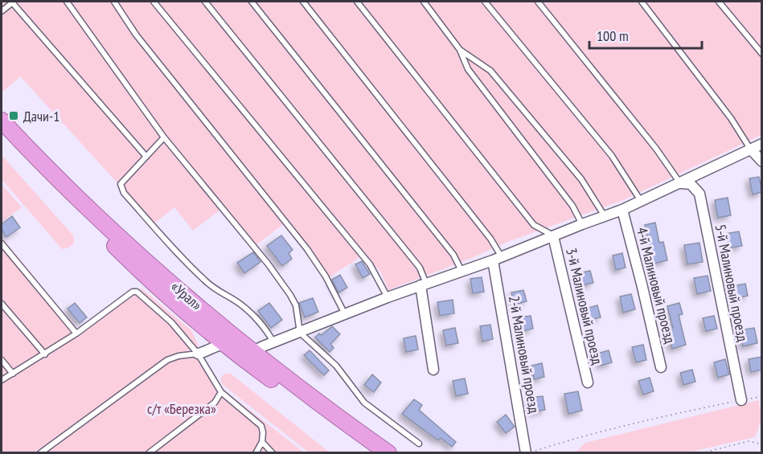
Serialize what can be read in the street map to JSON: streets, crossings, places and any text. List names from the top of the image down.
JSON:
{
  "streets": {
    "highway": ["«Урал»"],
    "street": [
      "5-й Малиновый проезд",
      "4-й Малиновый проезд",
      "3-й Малиновый проезд",
      "2-й Малиновый проезд"
    ]
  },
  "parks": ["с/т «Березка»"],
  "places": {
    "transit": ["Дачи-1"]
  },
  "scale_bar": "100 m"
}
